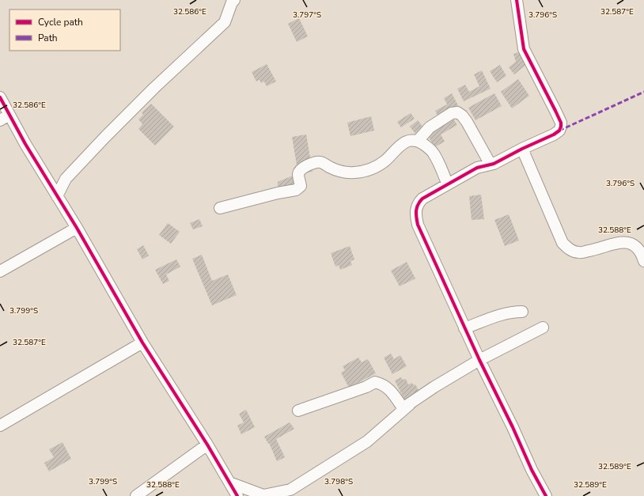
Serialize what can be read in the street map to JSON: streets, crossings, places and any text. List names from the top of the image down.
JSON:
{
  "legend": ["Cycle path", "Path"],
  "coordinates": [
    "32.586°E",
    "32.587°E",
    "3.797°S",
    "3.796°S",
    "32.588°E",
    "3.799°S",
    "32.589°E",
    "3.798°S"
  ]
}
